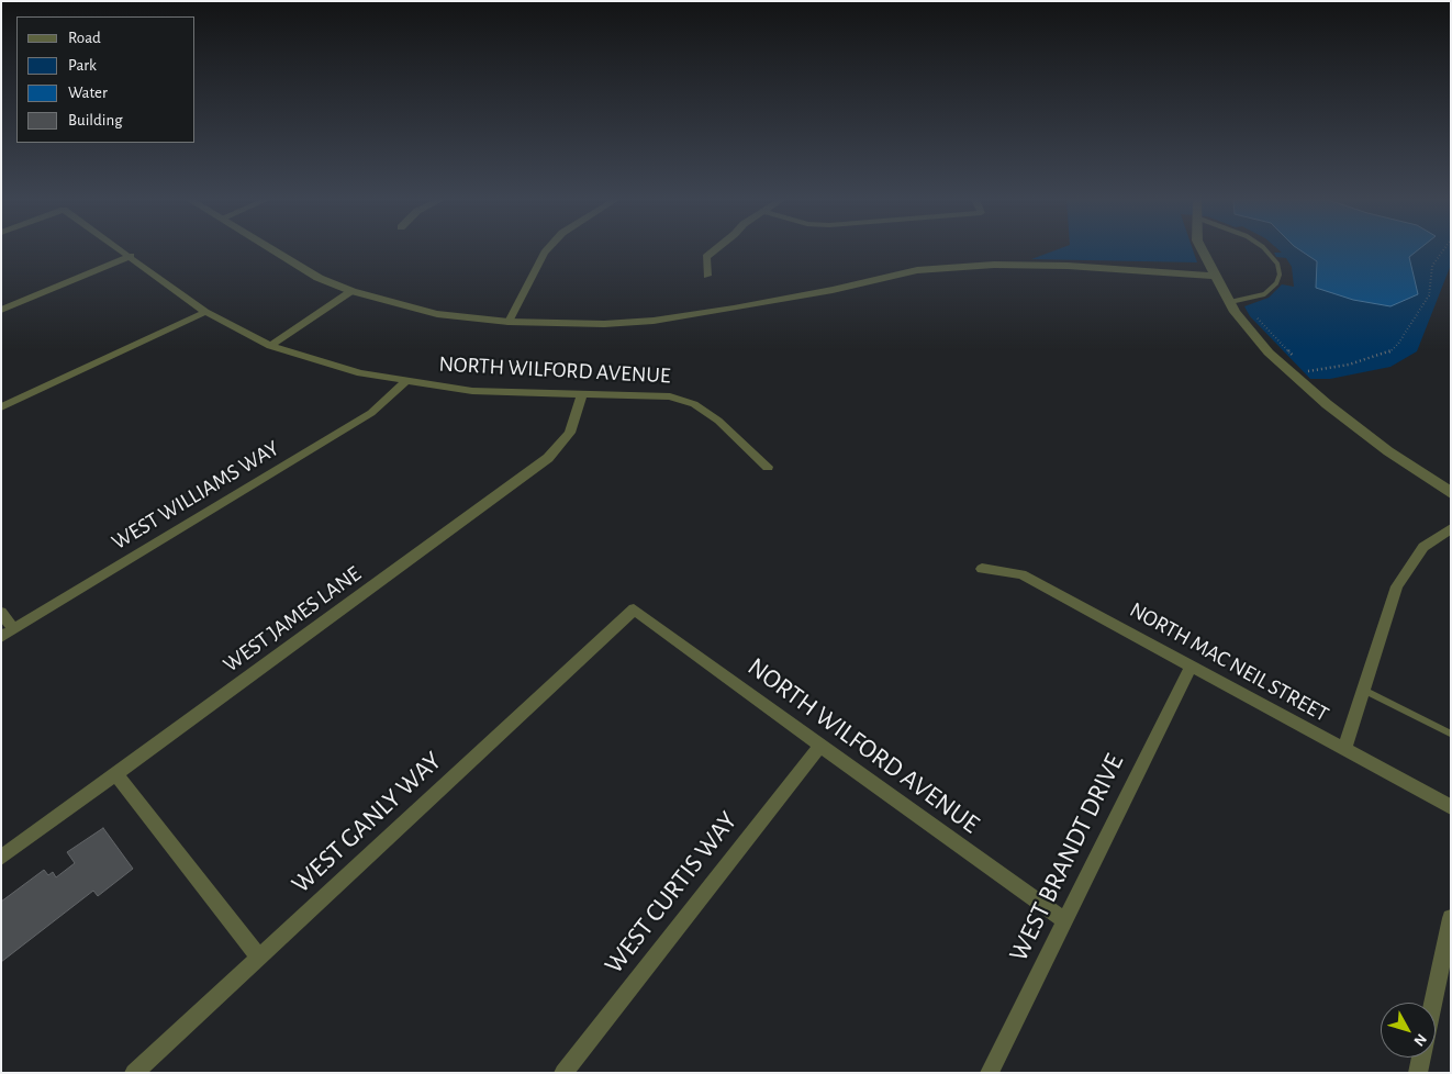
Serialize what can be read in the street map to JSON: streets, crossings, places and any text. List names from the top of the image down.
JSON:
{
  "streets": {
    "street": [
      "NORTH WILFORD AVENUE",
      "WEST WILLIAMS WAY",
      "WEST JAMES LANE",
      "NORTH MAC NEIL STREET",
      "WEST GANLY WAY",
      "WEST BRANDT DRIVE",
      "WEST CURTIS WAY"
    ]
  },
  "crossings": [
    ["NORTH WILFORD AVENUE", "WEST WILLIAMS WAY"],
    ["NORTH WILFORD AVENUE", "WEST JAMES LANE"],
    ["NORTH WILFORD AVENUE", "WEST GANLY WAY"],
    ["NORTH WILFORD AVENUE", "WEST BRANDT DRIVE"],
    ["NORTH WILFORD AVENUE", "WEST CURTIS WAY"],
    ["NORTH MAC NEIL STREET", "WEST BRANDT DRIVE"]
  ],
  "legend": [
    "Road",
    "Park",
    "Water",
    "Building"
  ],
  "north": "bottom right"
}
